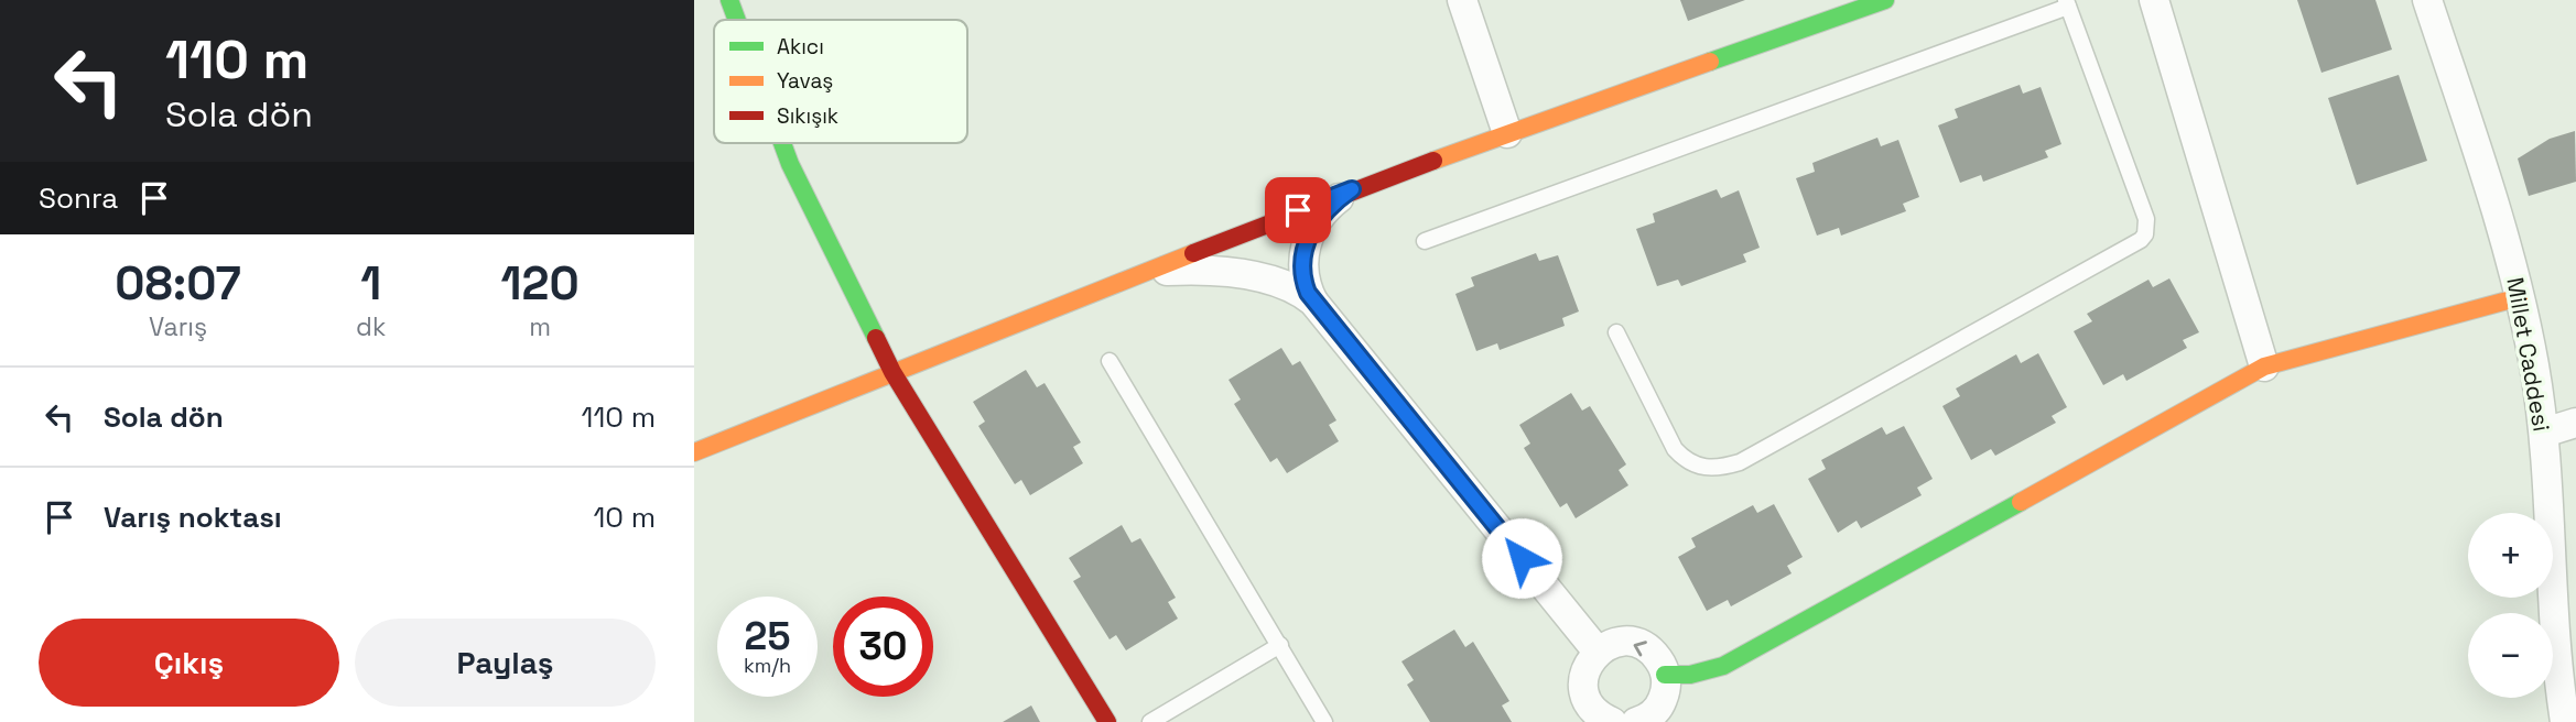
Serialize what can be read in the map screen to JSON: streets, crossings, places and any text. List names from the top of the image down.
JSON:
{
  "streets": {
    "street": ["Millet Caddesi"]
  },
  "legend": ["Akıcı", "Yavaş", "Sıkışık"],
  "page": {
    "turn": ["110 m", "Sola dön"],
    "then": "Sonra",
    "eta": [
      "08:07",
      "Varış",
      "1",
      "dk",
      "120",
      "m"
    ],
    "list": [
      {
        "name": "Sola dön",
        "value": "110 m"
      },
      {
        "name": "Varış noktası",
        "value": "10 m"
      }
    ],
    "map_buttons": ["+", "−"],
    "speed": "25 km/h",
    "limit": "30",
    "buttons": ["Çıkış", "Paylaş"]
  }
}
